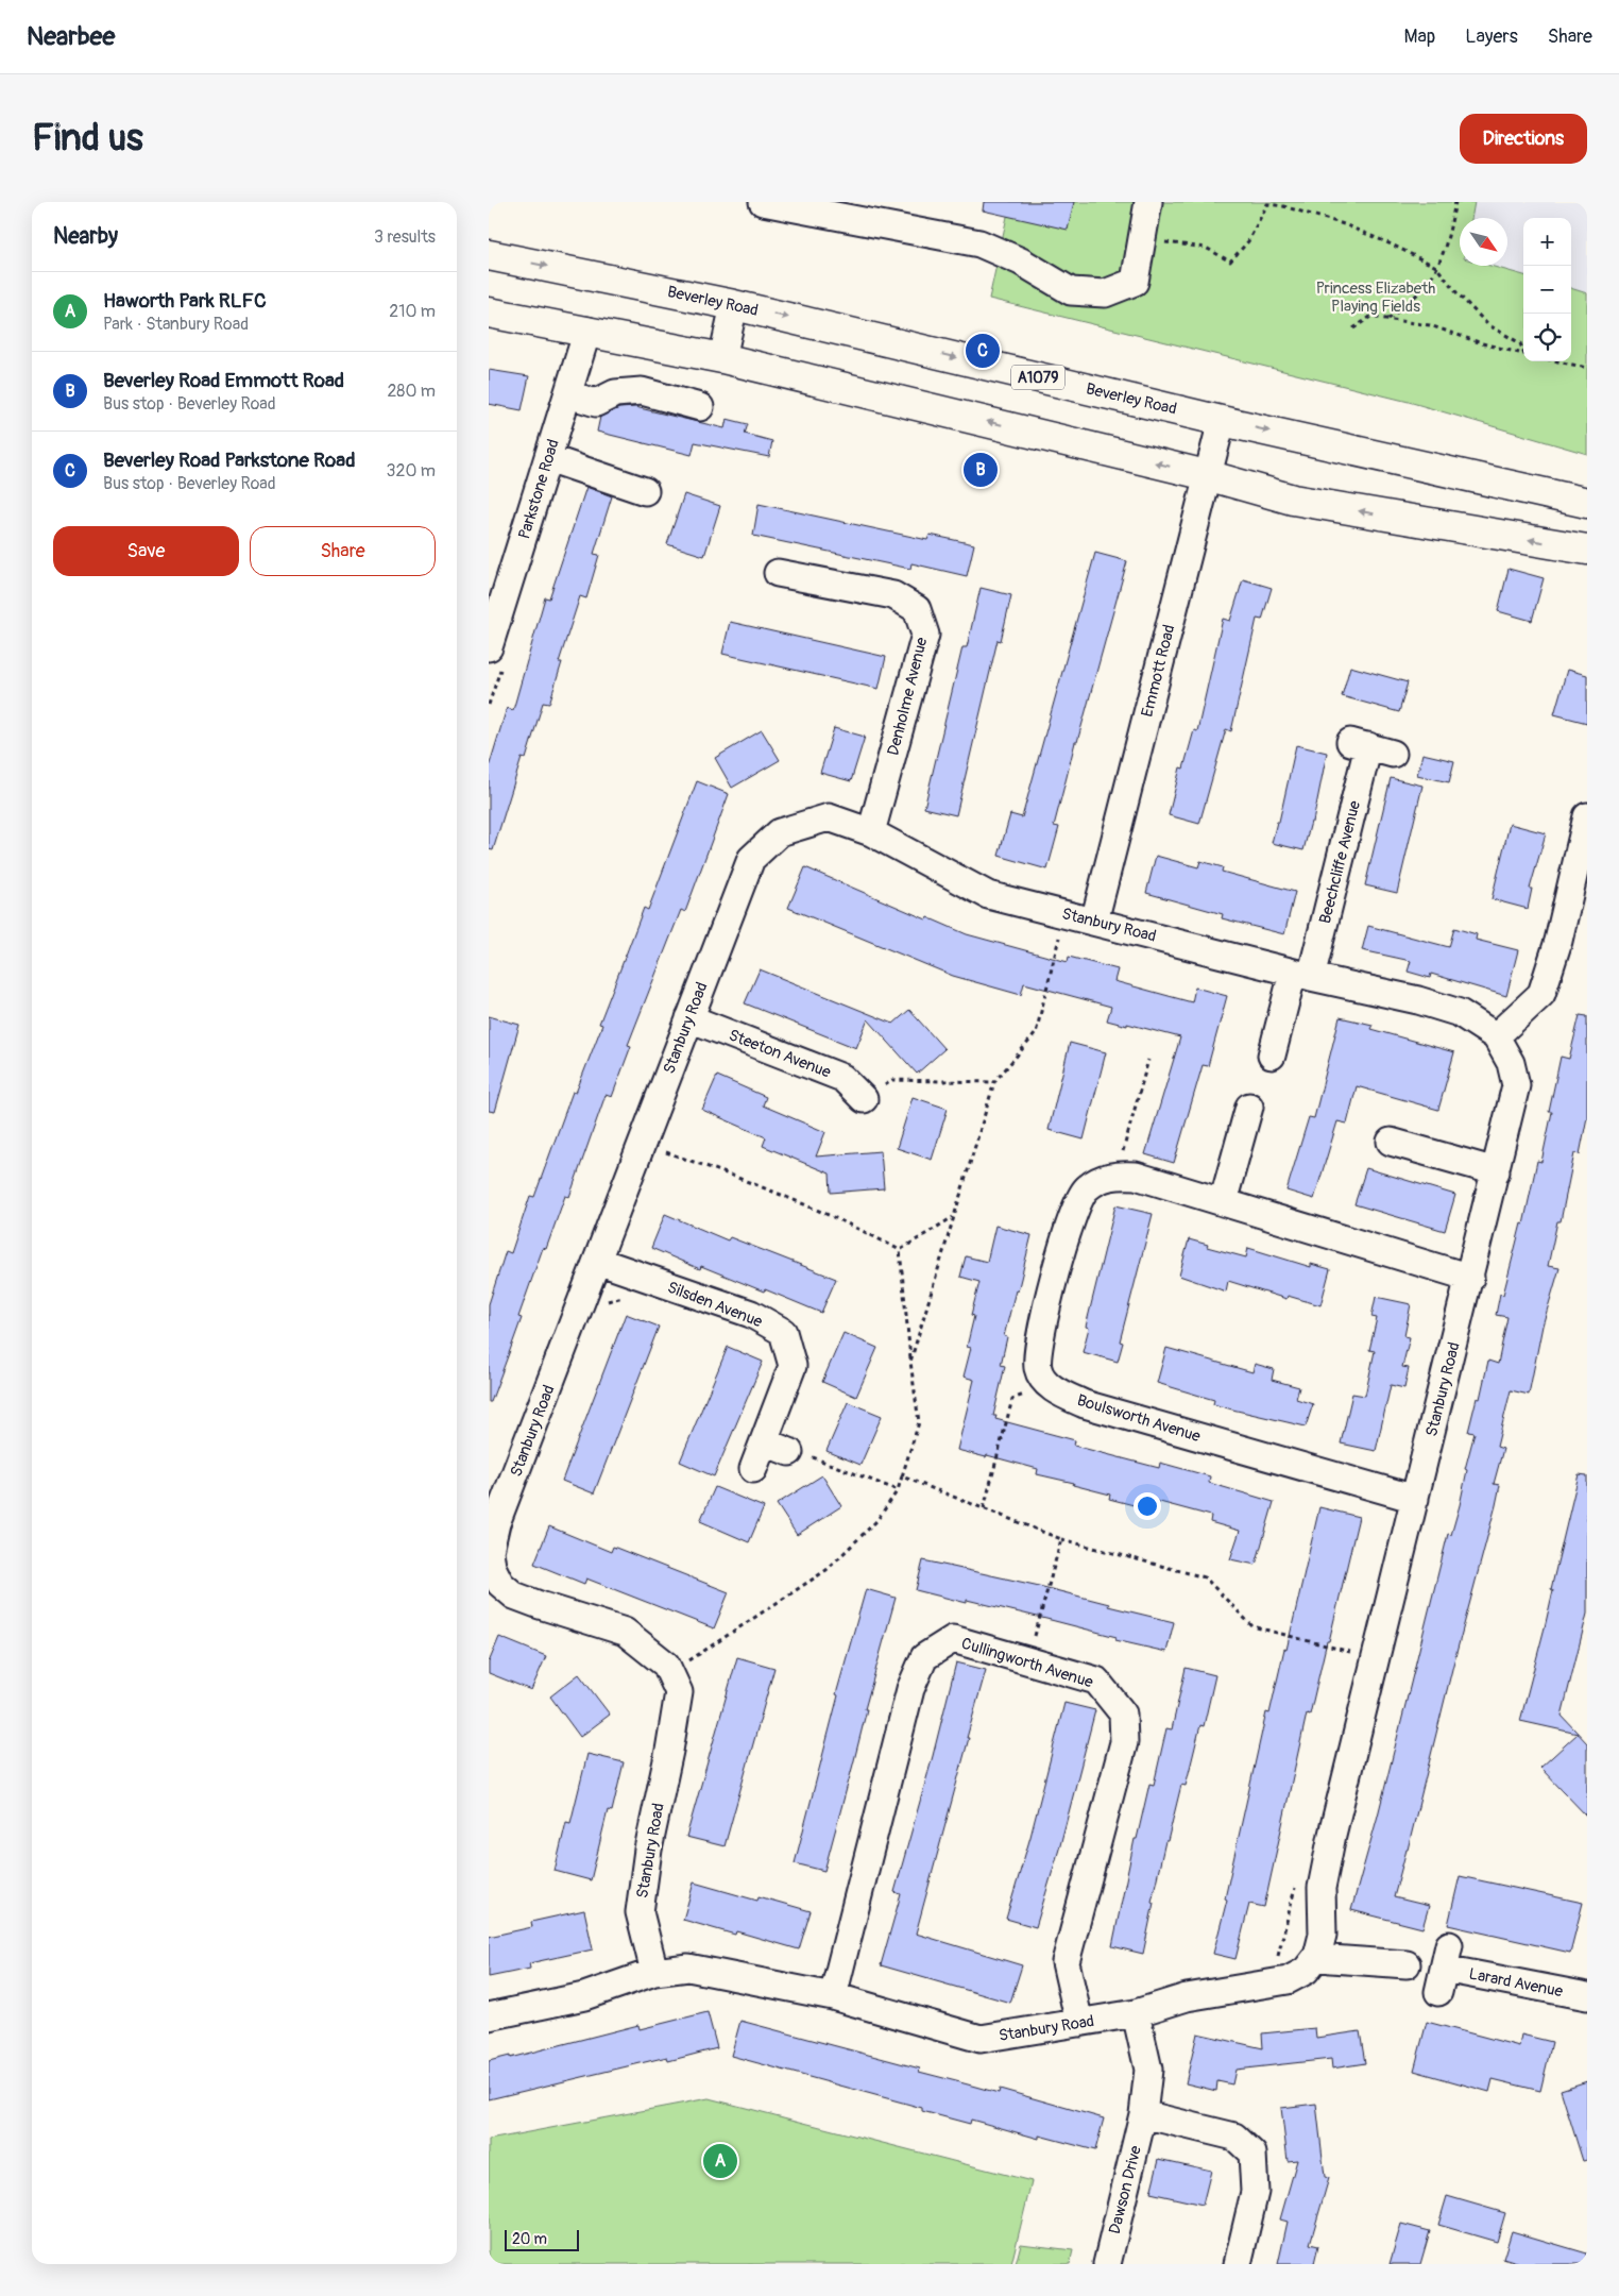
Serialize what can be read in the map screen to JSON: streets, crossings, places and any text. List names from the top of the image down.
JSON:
{
  "streets": {
    "main road": ["Beverley Road", "A1079"],
    "street": [
      "Parkstone Road",
      "Emmott Road",
      "Denholme Avenue",
      "Beechcliffe Avenue",
      "Stanbury Road",
      "Steeton Avenue",
      "Silsden Avenue",
      "Boulsworth Avenue",
      "Cullingworth Avenue",
      "Larard Avenue",
      "Dawson Drive"
    ]
  },
  "crossings": [
    ["Beverley Road", "Emmott Road"],
    ["Emmott Road", "Stanbury Road"],
    ["Denholme Avenue", "Stanbury Road"],
    ["Beechcliffe Avenue", "Stanbury Road"],
    ["Stanbury Road", "Steeton Avenue"],
    ["Stanbury Road", "Silsden Avenue"],
    ["Stanbury Road", "Boulsworth Avenue"],
    ["Stanbury Road", "Cullingworth Avenue"],
    ["Stanbury Road", "Dawson Drive"]
  ],
  "parks": ["Princess Elizabeth Playing Fields"],
  "scale_bar": "20 m",
  "north": "bottom right",
  "page": {
    "header": "Nearbee",
    "nav": ["Map", "Layers", "Share"],
    "buttons": [
      "Directions",
      ["Save", "Share"]
    ],
    "title": "Find us",
    "heading": ["Nearby", "3 results"],
    "map_buttons": ["+", "−"],
    "list": [
      {
        "mark": "A",
        "name": "Haworth Park RLFC",
        "note": "Park · Stanbury Road",
        "value": "210 m"
      },
      {
        "mark": "B",
        "name": "Beverley Road Emmott Road",
        "note": "Bus stop · Beverley Road",
        "value": "280 m"
      },
      {
        "mark": "C",
        "name": "Beverley Road Parkstone Road",
        "note": "Bus stop · Beverley Road",
        "value": "320 m"
      }
    ],
    "pins": ["C", "B", "A"],
    "scale": "20 m"
  }
}
